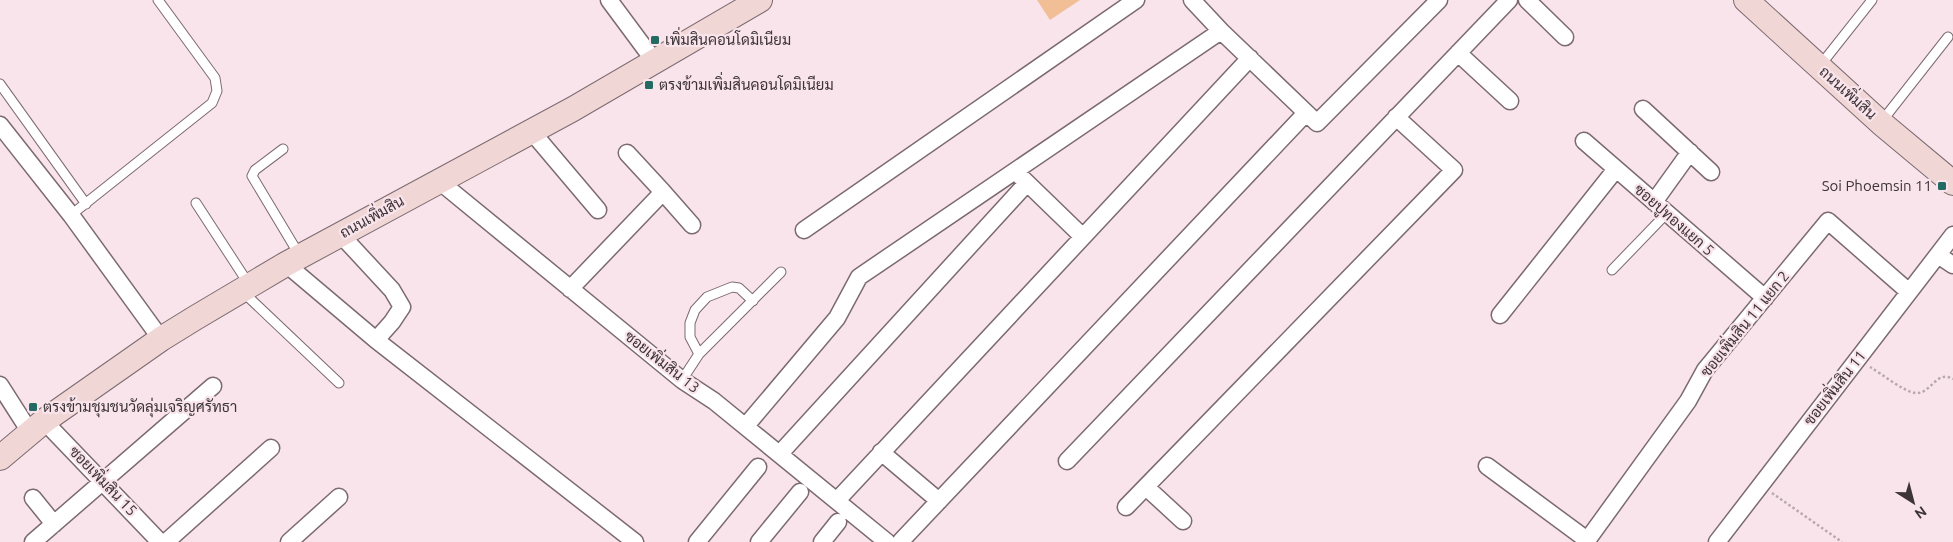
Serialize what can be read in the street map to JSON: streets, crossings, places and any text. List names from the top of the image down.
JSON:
{
  "streets": {
    "street": [
      "ถนนเพิ่มสิน",
      "ซอยปูทองแยก 5",
      "ซอยเพิ่มสิน 11 แยก 2",
      "ซอยเพิ่มสิน 13",
      "ซอยเพิ่มสิน 11",
      "ซอยเพิ่มสิน 15"
    ]
  },
  "crossings": [
    ["ถนนเพิ่มสิน", "ซอยเพิ่มสิน 13"],
    ["ถนนเพิ่มสิน", "ซอยเพิ่มสิน 15"],
    ["ซอยปูทองแยก 5", "ซอยเพิ่มสิน 11 แยก 2"],
    ["ซอยเพิ่มสิน 11 แยก 2", "ซอยเพิ่มสิน 11"]
  ],
  "places": {
    "transit": [
      "เพิ่มสินคอนโดมิเนียม",
      "ตรงข้ามเพิ่มสินคอนโดมิเนียม",
      "Soi Phoemsin 11",
      "ตรงข้ามชุมชนวัดลุ่มเจริญศรัทธา"
    ]
  },
  "north": "bottom right"
}
